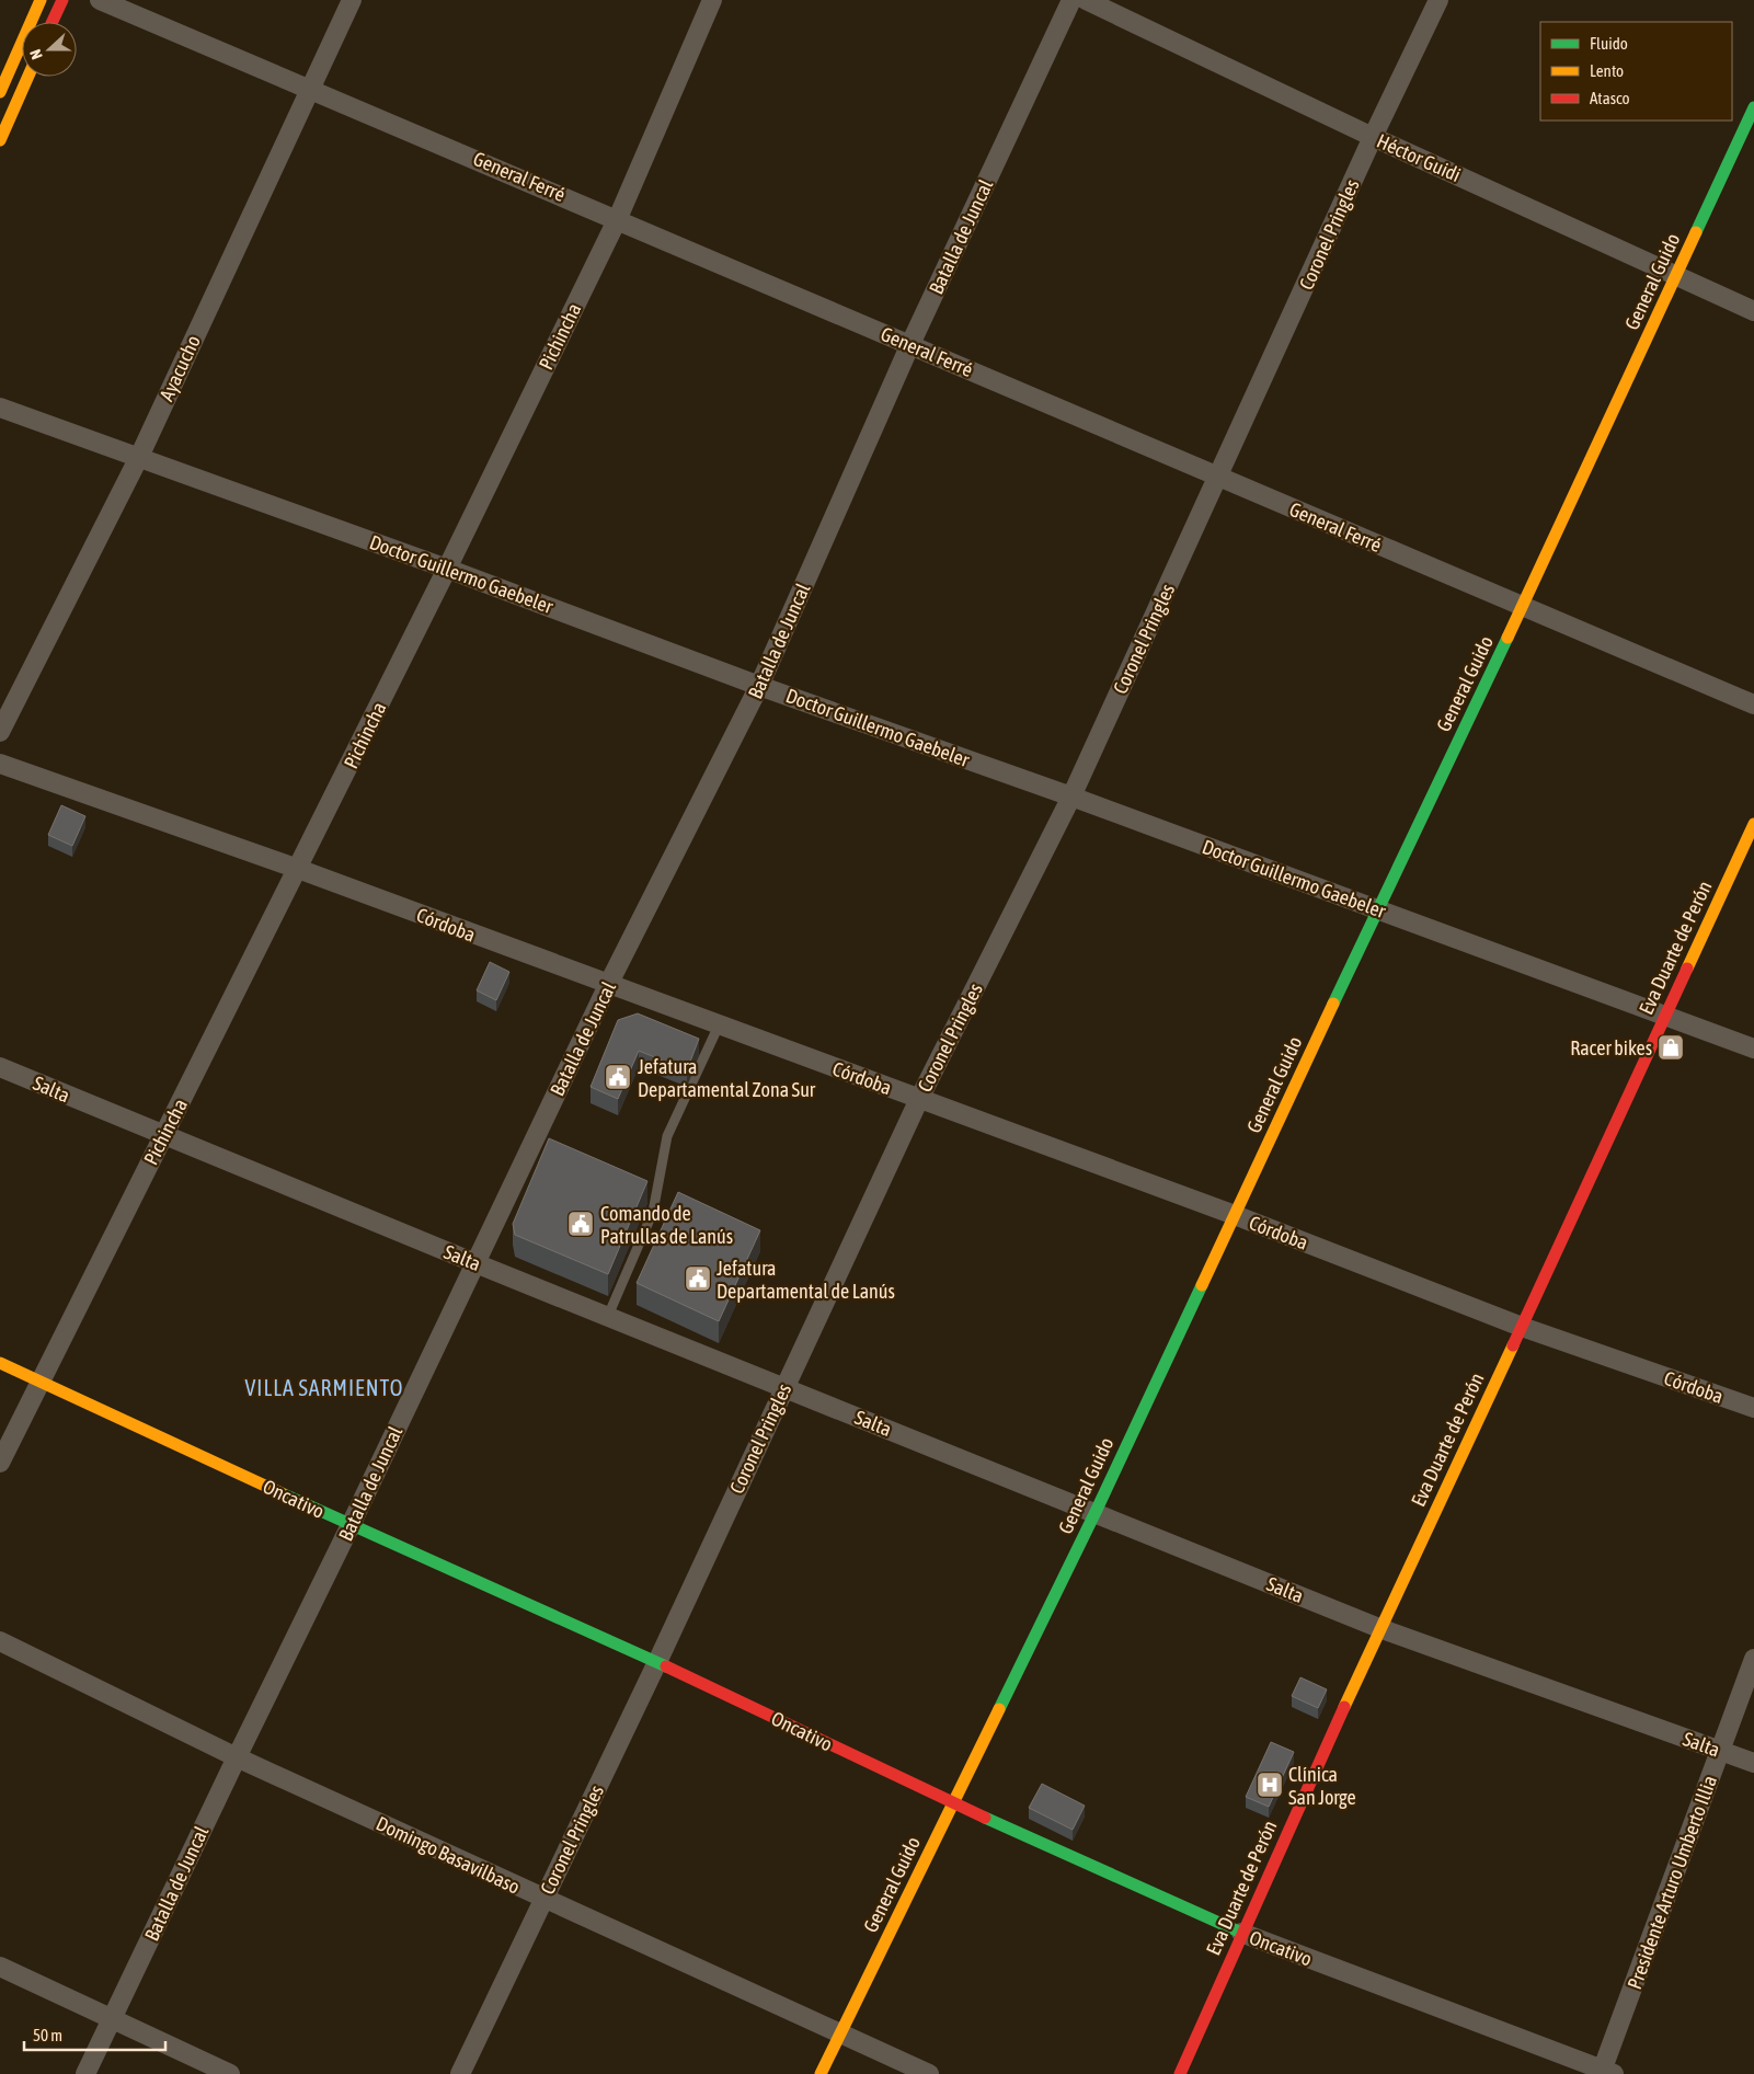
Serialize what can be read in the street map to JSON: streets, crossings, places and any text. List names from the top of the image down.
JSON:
{
  "streets": {
    "street": [
      "Héctor Guidi",
      "General Ferré",
      "Coronel Pringles",
      "Batalla de Juncal",
      "General Guido",
      "Pichincha",
      "Ayacucho",
      "Doctor Guillermo Gaebeler",
      "Córdoba",
      "Eva Duarte de Perón",
      "Salta",
      "Oncativo",
      "Domingo Basavilbaso",
      "Presidente Arturo Umberto Illia"
    ]
  },
  "crossings": [
    ["Héctor Guidi", "Coronel Pringles"],
    ["Héctor Guidi", "General Guido"],
    ["General Ferré", "Coronel Pringles"],
    ["General Ferré", "Batalla de Juncal"],
    ["General Ferré", "General Guido"],
    ["General Ferré", "Pichincha"],
    ["General Ferré", "Ayacucho"],
    ["Coronel Pringles", "Doctor Guillermo Gaebeler"],
    ["Coronel Pringles", "Córdoba"],
    ["Coronel Pringles", "Salta"],
    ["Coronel Pringles", "Oncativo"],
    ["Coronel Pringles", "Domingo Basavilbaso"],
    ["Batalla de Juncal", "Doctor Guillermo Gaebeler"],
    ["Batalla de Juncal", "Córdoba"],
    ["Batalla de Juncal", "Salta"],
    ["Batalla de Juncal", "Oncativo"],
    ["Batalla de Juncal", "Domingo Basavilbaso"],
    ["General Guido", "Doctor Guillermo Gaebeler"],
    ["General Guido", "Córdoba"],
    ["General Guido", "Salta"],
    ["General Guido", "Oncativo"],
    ["General Guido", "Domingo Basavilbaso"],
    ["Pichincha", "Doctor Guillermo Gaebeler"],
    ["Pichincha", "Córdoba"],
    ["Pichincha", "Salta"],
    ["Pichincha", "Oncativo"],
    ["Ayacucho", "Doctor Guillermo Gaebeler"],
    ["Doctor Guillermo Gaebeler", "Eva Duarte de Perón"],
    ["Córdoba", "Eva Duarte de Perón"],
    ["Eva Duarte de Perón", "Salta"],
    ["Eva Duarte de Perón", "Oncativo"],
    ["Salta", "Presidente Arturo Umberto Illia"],
    ["Oncativo", "Presidente Arturo Umberto Illia"]
  ],
  "districts": ["VILLA SARMIENTO"],
  "places": {
    "shop": ["Racer bikes"],
    "public building": ["Jefatura Departamental Zona Sur", "Comando de Patrullas de Lanús", "Jefatura Departamental de Lanús"],
    "hospital": ["Clínica San Jorge"]
  },
  "legend": ["Fluido", "Lento", "Atasco"],
  "scale_bar": "50 m",
  "north": "left"
}
